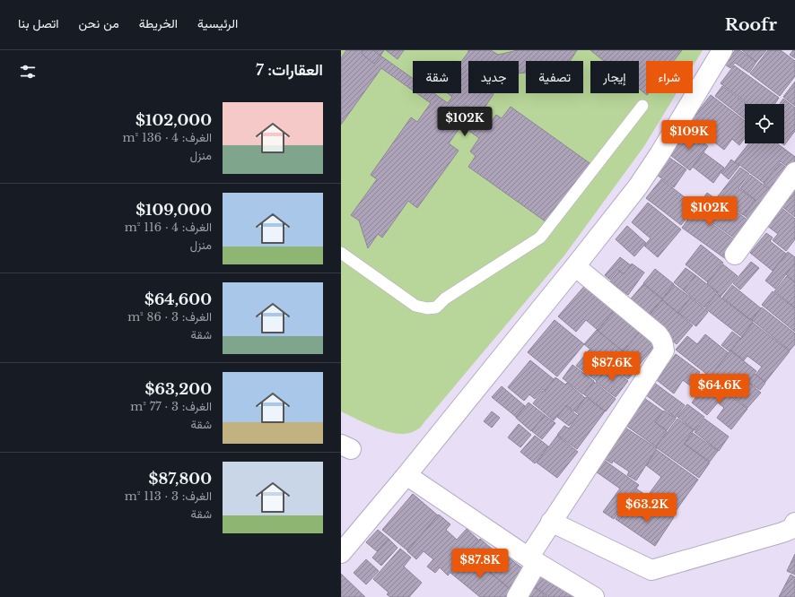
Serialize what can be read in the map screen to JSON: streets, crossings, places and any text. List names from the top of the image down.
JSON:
{
  "page": {
    "header": "Roofr",
    "nav": [
      "الرئيسية",
      "الخريطة",
      "من نحن",
      "اتصل بنا"
    ],
    "heading": "العقارات: 7",
    "chip": [
      "شراء",
      "إيجار",
      "تصفية",
      "جديد",
      "شقة"
    ],
    "list": [
      {
        "name": "$102,000",
        "note": "الغرف: 4 · 136 m² · منزل"
      },
      {
        "name": "$109,000",
        "note": "الغرف: 4 · 116 m² · منزل"
      },
      {
        "name": "$64,600",
        "note": "الغرف: 3 · 86 m² · شقة"
      },
      {
        "name": "$63,200",
        "note": "الغرف: 3 · 77 m² · شقة"
      },
      {
        "name": "$87,800",
        "note": "الغرف: 3 · 113 m² · شقة"
      }
    ],
    "price": [
      "$102K",
      "$109K",
      "$102K",
      "$87.6K",
      "$64.6K",
      "$63.2K",
      "$87.8K"
    ]
  }
}
